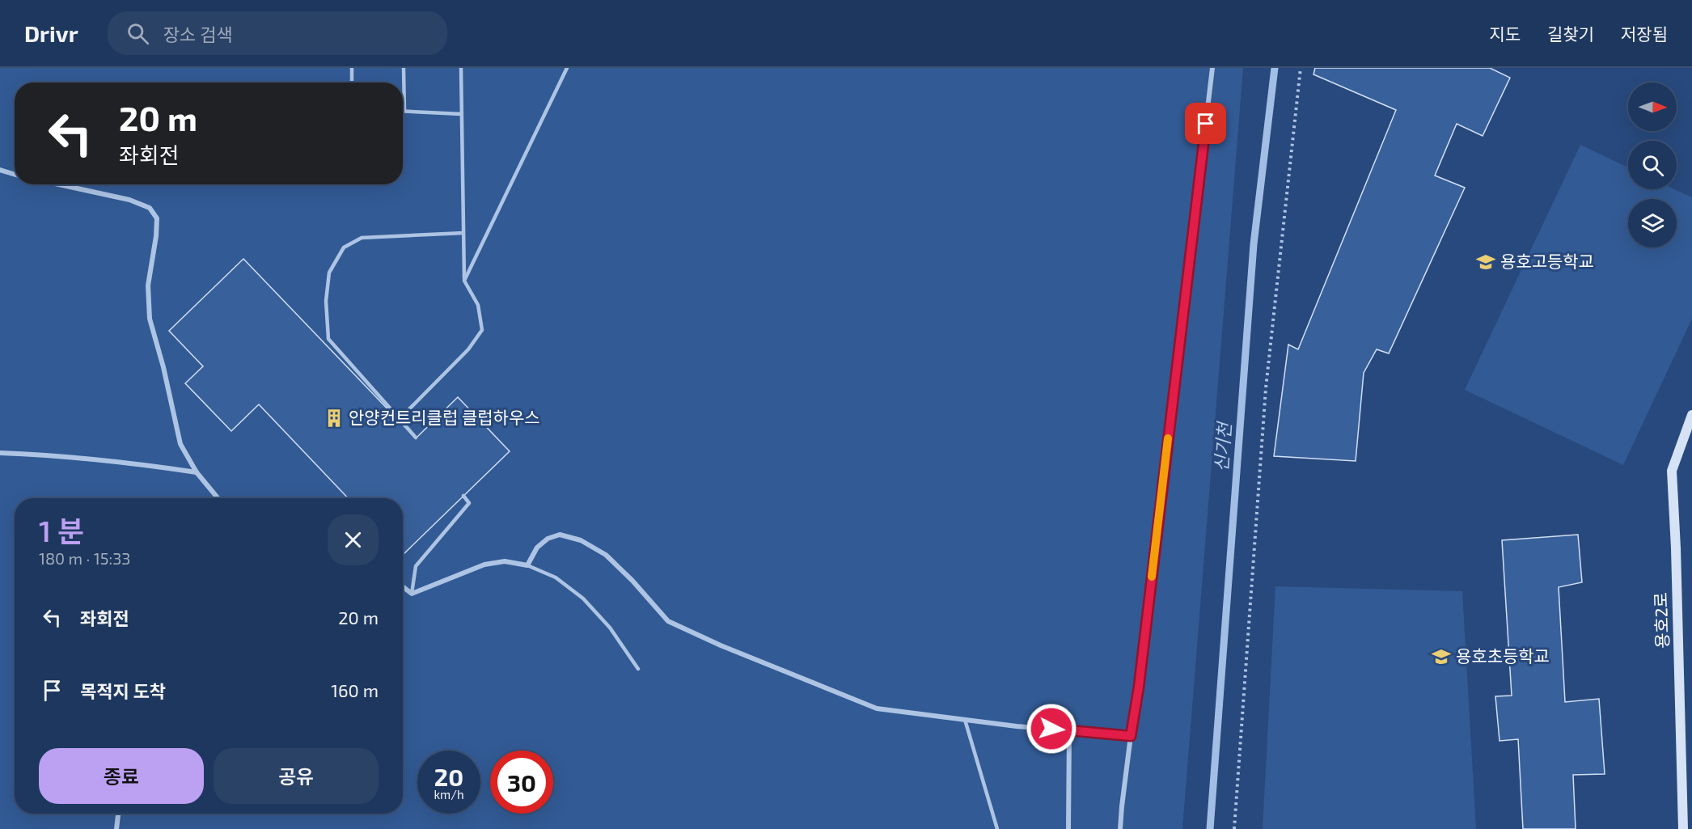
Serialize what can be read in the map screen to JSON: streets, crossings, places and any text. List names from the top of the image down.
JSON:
{
  "streets": {
    "street": ["용호2로"]
  },
  "water": ["신기천"],
  "places": {
    "school or university": ["용호고등학교", "용호초등학교"],
    "building": ["안양컨트리클럽 클럽하우스"]
  },
  "north": "right",
  "page": {
    "header": "Drivr",
    "search": "장소 검색",
    "nav": ["지도", "길찾기", "저장됨"],
    "turn": ["20 m", "좌회전"],
    "heading": ["1 분", "180 m · 15:33"],
    "list": [
      {
        "name": "좌회전",
        "value": "20 m"
      },
      {
        "name": "목적지 도착",
        "value": "160 m"
      }
    ],
    "buttons": ["종료", "공유"],
    "speed": "20 km/h",
    "limit": "30"
  }
}
